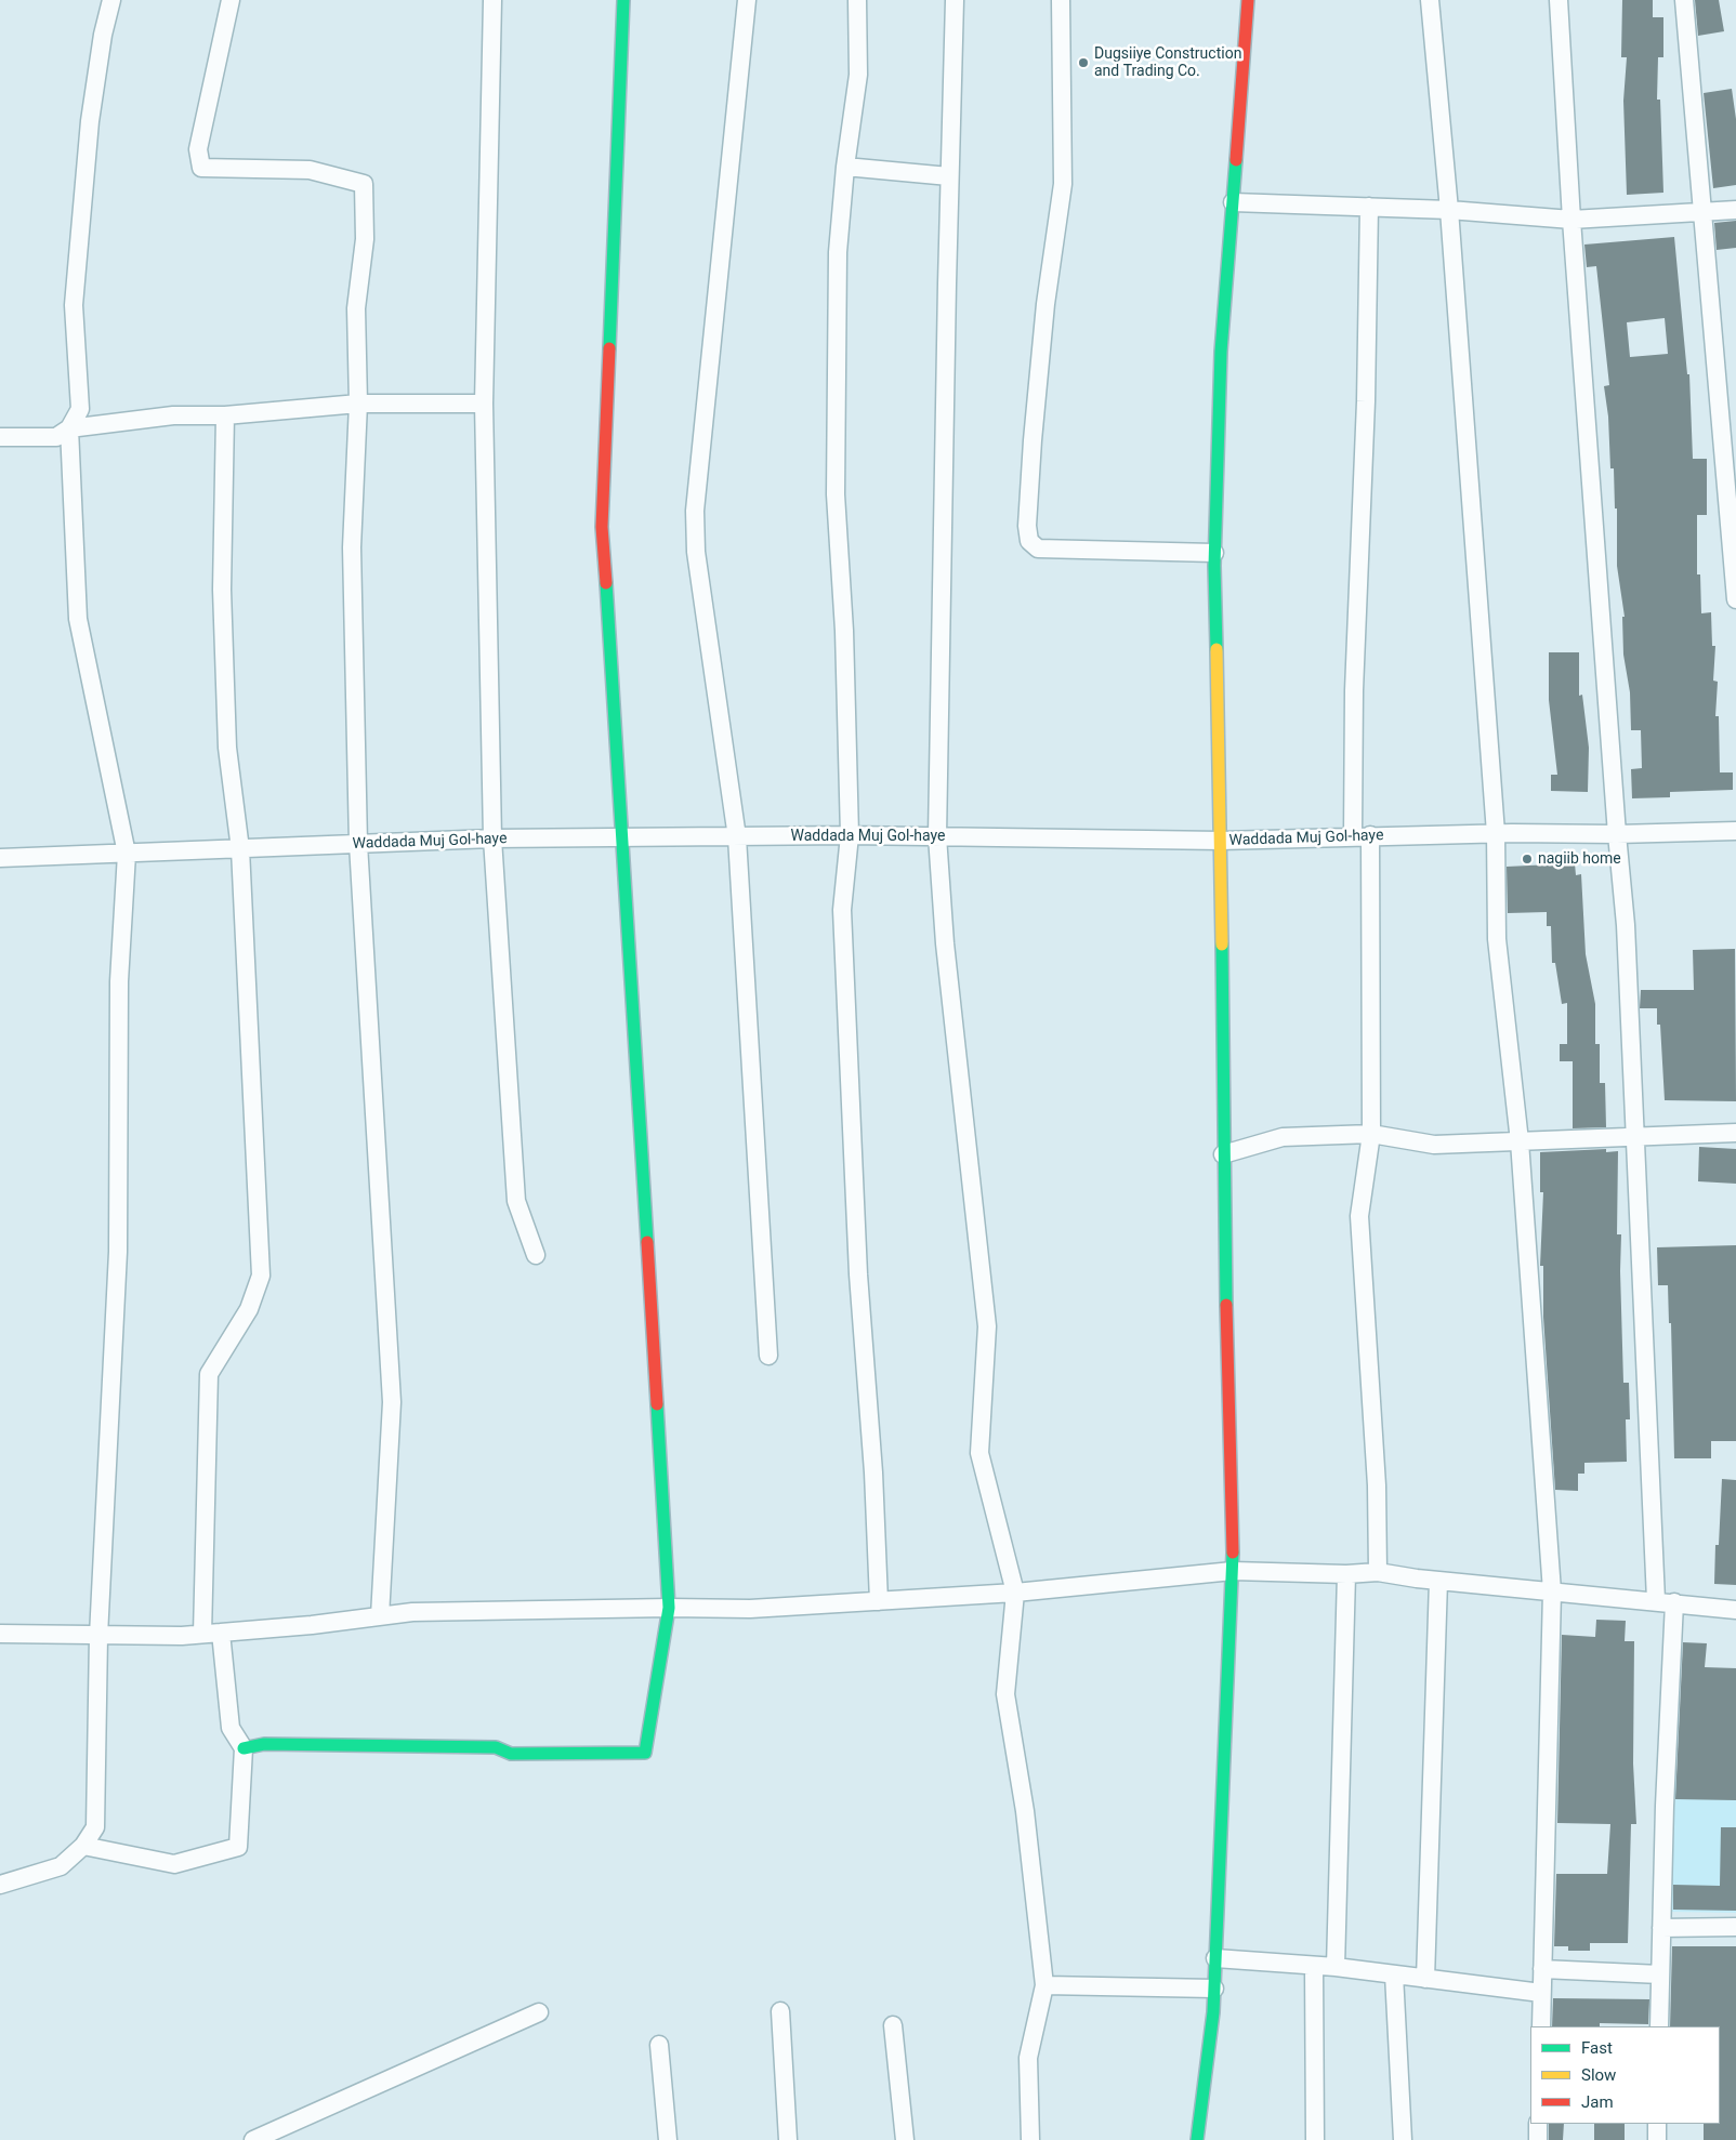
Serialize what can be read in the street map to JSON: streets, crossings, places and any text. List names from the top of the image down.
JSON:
{
  "streets": {
    "street": ["Waddada Muj Gol-haye"]
  },
  "places": ["Dugsiiye Construction and Trading Co.", "nagiib home"],
  "legend": ["Fast", "Slow", "Jam"]
}
